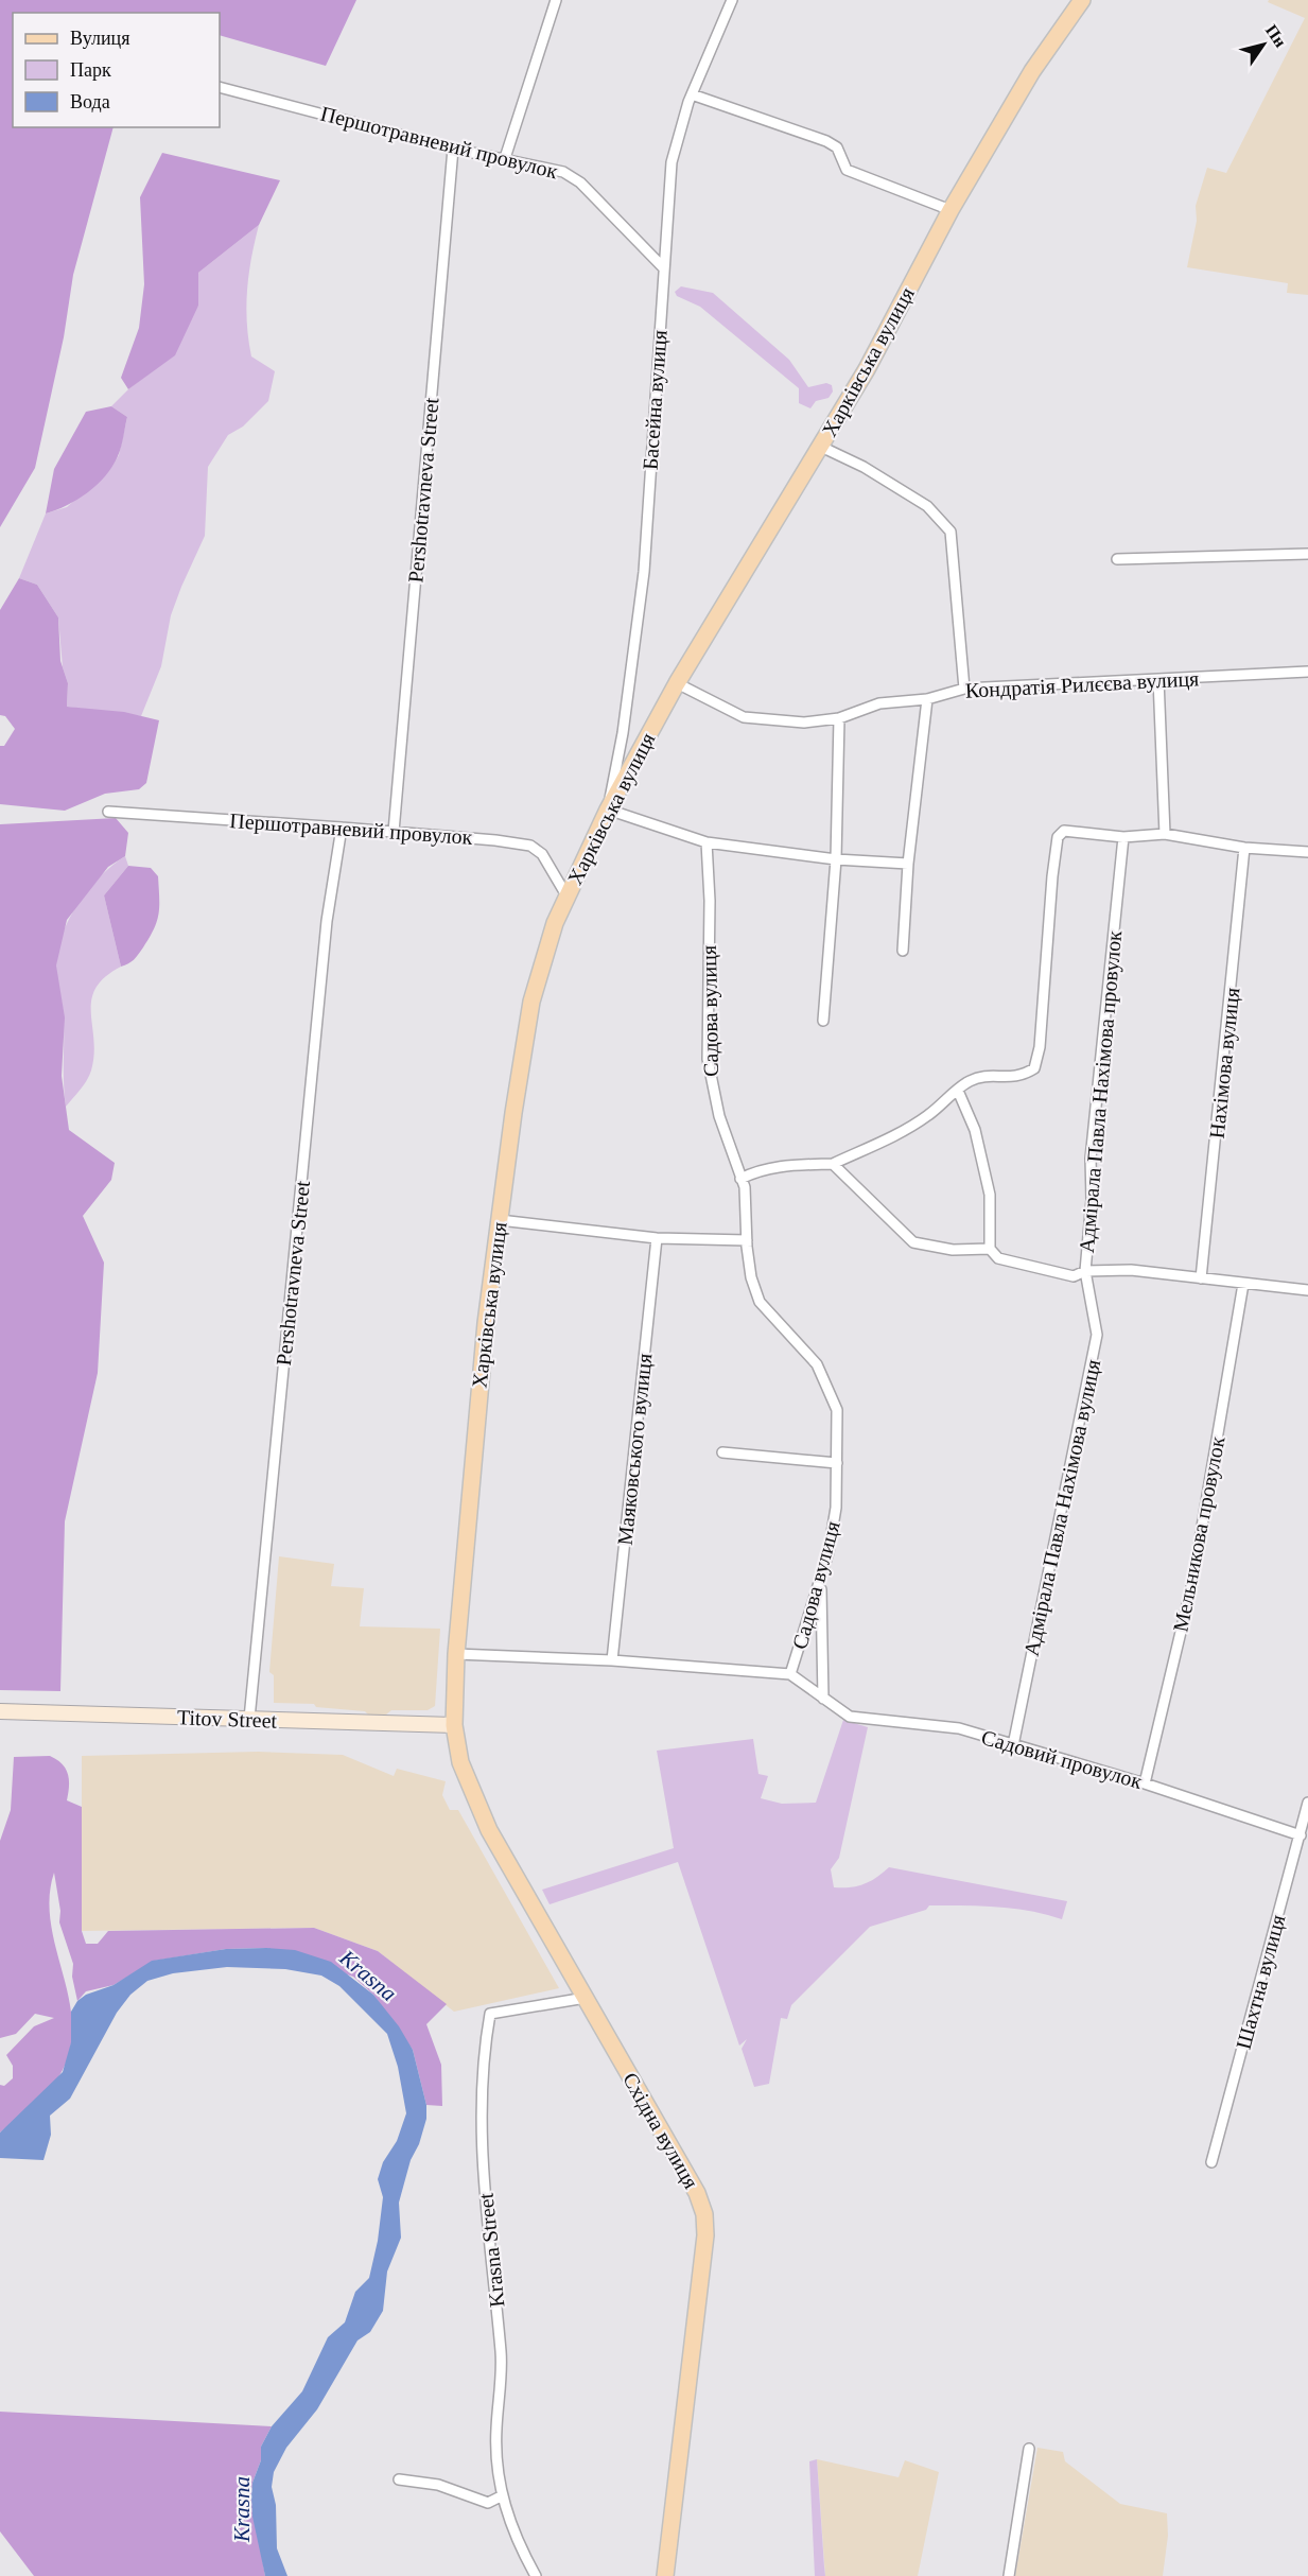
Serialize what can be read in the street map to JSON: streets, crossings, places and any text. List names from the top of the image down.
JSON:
{
  "streets": {
    "main road": ["Харківська вулиця", "Східна вулиця"],
    "street": [
      "Першотравневий провулок",
      "Басейна вулиця",
      "Pershotravneva Street",
      "Кондратія Рилєєва вулиця",
      "Садова вулиця",
      "Нахімова вулиця",
      "Адмірала Павла Нахімова провулок",
      "Маяковського вулиця",
      "Адмірала Павла Нахімова вулиця",
      "Мельникова провулок",
      "Titov Street",
      "Садовий провулок",
      "Шахтна вулиця",
      "Krasna Street"
    ]
  },
  "crossings": [
    ["Першотравневий провулок", "Харківська вулиця"],
    ["Першотравневий провулок", "Басейна вулиця"],
    ["Першотравневий провулок", "Pershotravneva Street"],
    ["Харківська вулиця", "Басейна вулиця"],
    ["Харківська вулиця", "Кондратія Рилєєва вулиця"],
    ["Харківська вулиця", "Titov Street"],
    ["Харківська вулиця", "Східна вулиця"],
    ["Pershotravneva Street", "Titov Street"],
    ["Садова вулиця", "Садовий провулок"],
    ["Адмірала Павла Нахімова провулок", "Адмірала Павла Нахімова вулиця"],
    ["Адмірала Павла Нахімова вулиця", "Садовий провулок"],
    ["Мельникова провулок", "Садовий провулок"],
    ["Titov Street", "Східна вулиця"],
    ["Садовий провулок", "Шахтна вулиця"],
    ["Східна вулиця", "Krasna Street"]
  ],
  "water": ["Krasna"],
  "legend": ["Вулиця", "Парк", "Вода"],
  "north": "top right"
}
